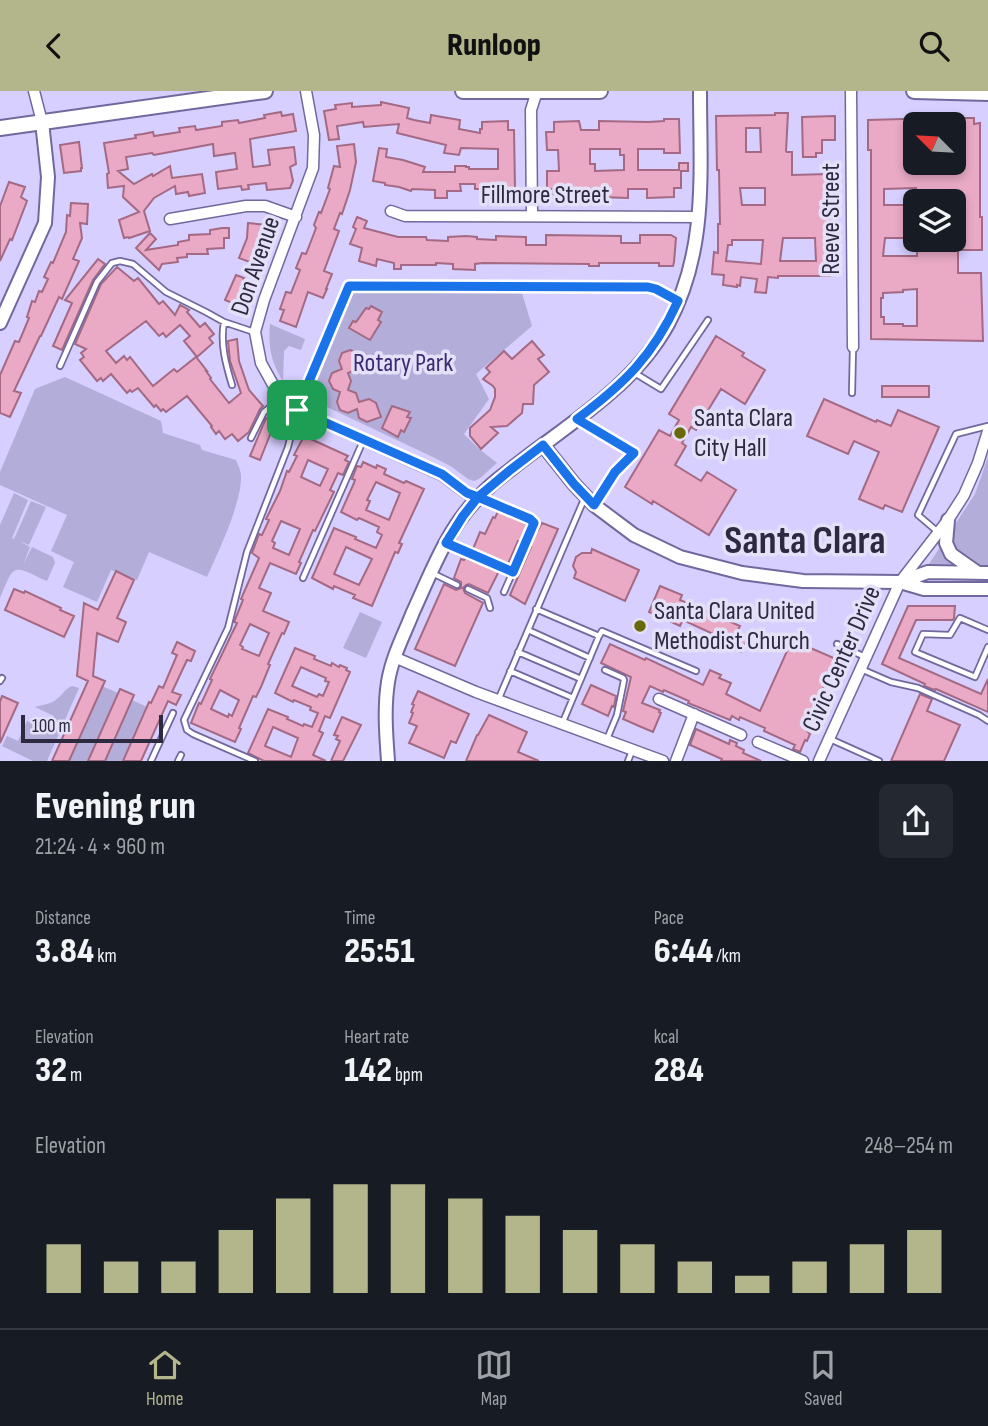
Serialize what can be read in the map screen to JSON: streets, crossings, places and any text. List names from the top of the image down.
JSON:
{
  "streets": {
    "street": [
      "Fillmore Street",
      "Reeve Street",
      "Don Avenue",
      "Civic Center Drive"
    ]
  },
  "districts": ["Santa Clara"],
  "parks": ["Rotary Park"],
  "places": ["Santa Clara City Hall", "Santa Clara United Methodist Church"],
  "scale_bar": "100 m",
  "north": "top left",
  "page": {
    "header": "Runloop",
    "scale": "100 m",
    "heading": ["Evening run", "21:24 · 4 × 960 m"],
    "stats": [
      ["Distance", "3.84 km"],
      ["Time", "25:51"],
      ["Pace", "6:44 /km"],
      ["Elevation", "32 m"],
      ["Heart rate", "142 bpm"],
      ["kcal", "284"]
    ],
    "chart": ["Elevation", "248–254 m"],
    "tabs": ["Home", "Map", "Saved"]
  }
}
